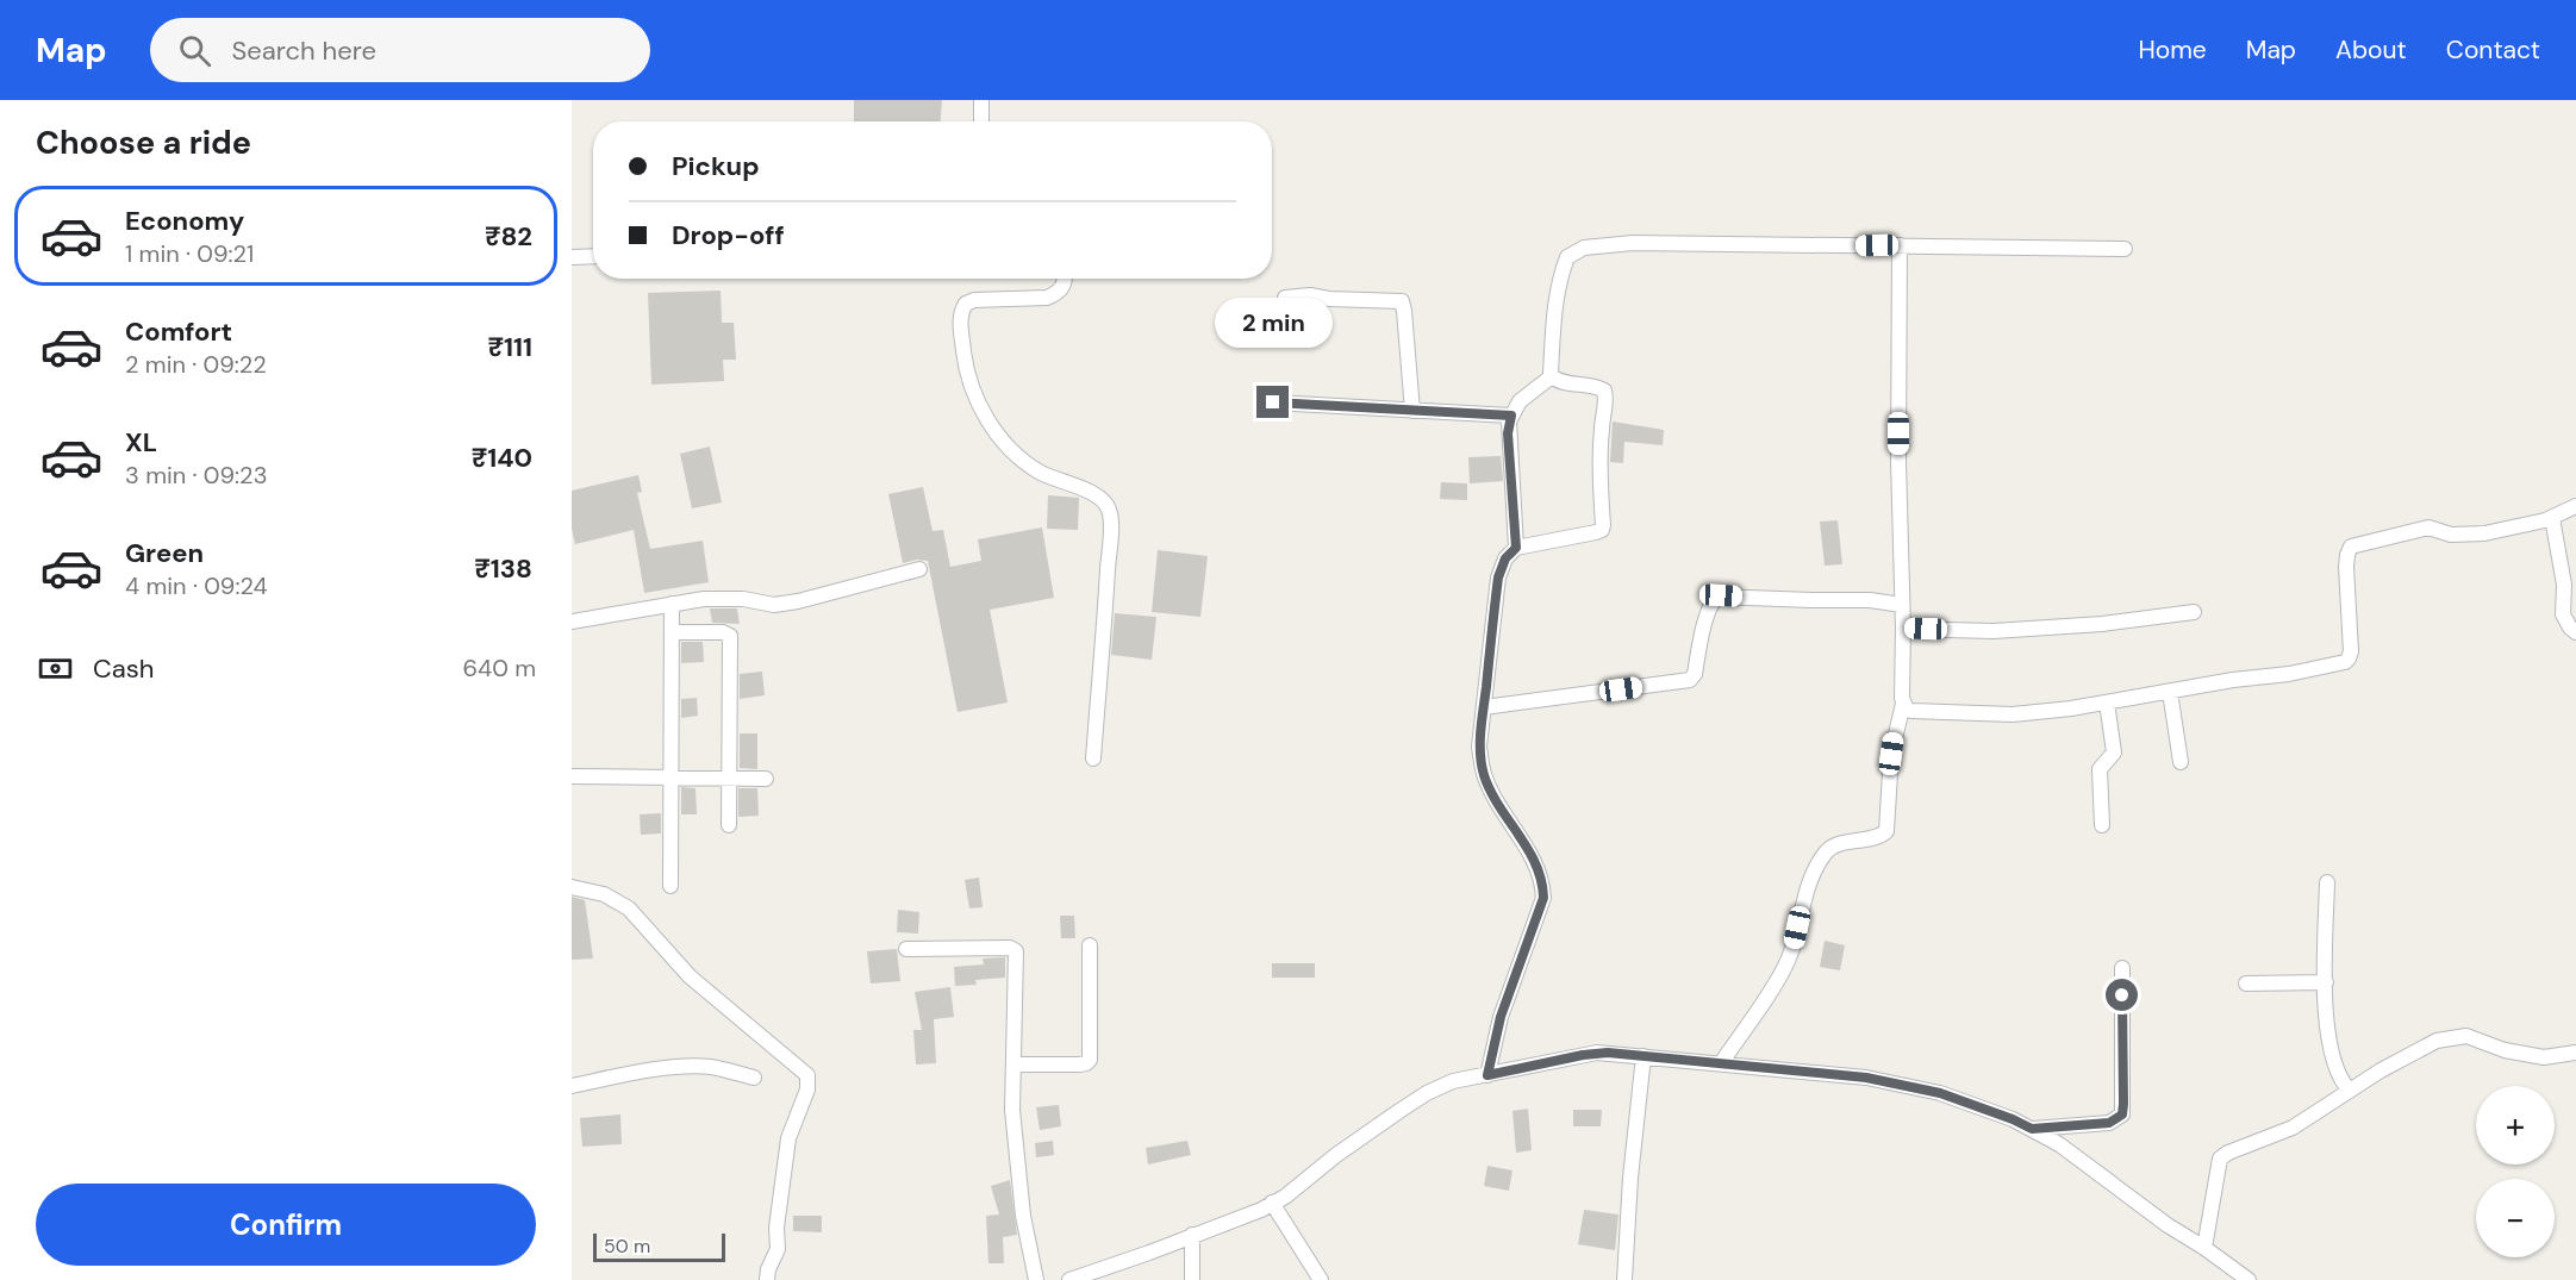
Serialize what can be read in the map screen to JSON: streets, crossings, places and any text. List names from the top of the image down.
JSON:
{
  "scale_bar": "50 m",
  "page": {
    "header": "Map",
    "search": "Search here",
    "nav": [
      "Home",
      "Map",
      "About",
      "Contact"
    ],
    "heading": "Choose a ride",
    "banner": ["Pickup", "Drop-off"],
    "list": [
      {
        "name": "Economy",
        "note": "1 min · 09:21",
        "value": "₹82"
      },
      {
        "name": "Comfort",
        "note": "2 min · 09:22",
        "value": "₹111"
      },
      {
        "name": "XL",
        "note": "3 min · 09:23",
        "value": "₹140"
      },
      {
        "name": "Green",
        "note": "4 min · 09:24",
        "value": "₹138"
      }
    ],
    "bubble": "2 min",
    "pay": ["Cash", "640 m"],
    "map_buttons": ["+", "−"],
    "buttons": "Confirm",
    "scale": "50 m"
  }
}
